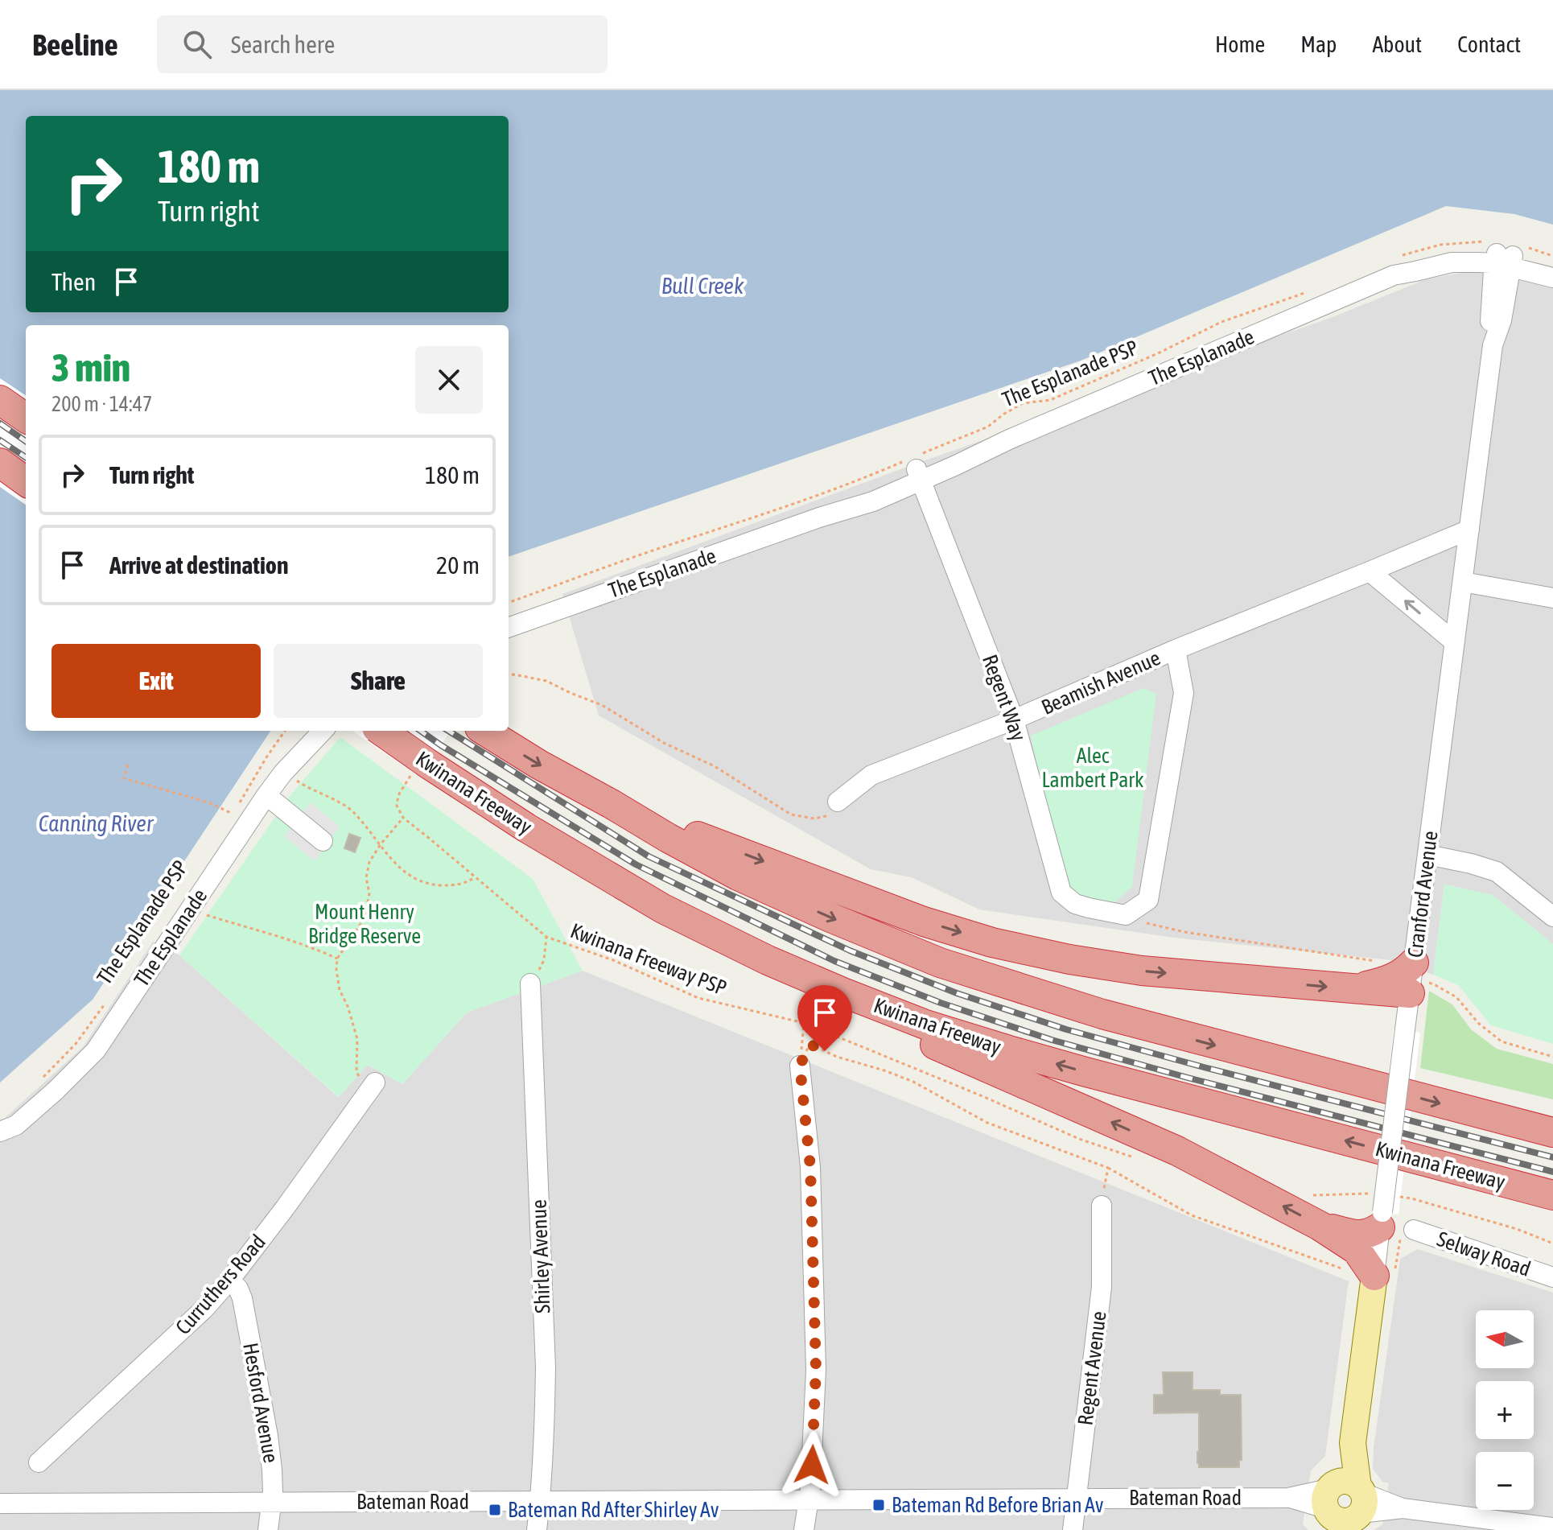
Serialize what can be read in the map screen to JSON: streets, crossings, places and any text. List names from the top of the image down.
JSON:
{
  "streets": {
    "highway": ["Kwinana Freeway"],
    "main road": ["Cranford Avenue"],
    "street": [
      "The Esplanade",
      "Beamish Avenue",
      "Regent Way",
      "Selway Road",
      "Shirley Avenue",
      "Curruthers Road",
      "Regent Avenue",
      "Hesford Avenue",
      "Bateman Road"
    ],
    "path": ["The Esplanade PSP", "Kwinana Freeway PSP"]
  },
  "crossings": [
    ["The Esplanade", "The Esplanade PSP"],
    ["The Esplanade", "Regent Way"],
    ["The Esplanade", "Cranford Avenue"],
    ["The Esplanade PSP", "Regent Way"],
    ["Beamish Avenue", "Regent Way"],
    ["Beamish Avenue", "Cranford Avenue"],
    ["Cranford Avenue", "Bateman Road"],
    ["Shirley Avenue", "Bateman Road"],
    ["Curruthers Road", "Hesford Avenue"],
    ["Regent Avenue", "Bateman Road"],
    ["Hesford Avenue", "Bateman Road"]
  ],
  "water": ["Bull Creek", "Canning River"],
  "parks": ["Alec Lambert Park", "Mount Henry Bridge Reserve"],
  "places": {
    "transit": ["Bateman Rd Before Brian Av", "Bateman Rd After Shirley Av"]
  },
  "north": "left",
  "page": {
    "header": "Beeline",
    "search": "Search here",
    "nav": [
      "Home",
      "Map",
      "About",
      "Contact"
    ],
    "turn": ["180 m", "Turn right"],
    "then": "Then",
    "heading": ["3 min", "200 m · 14:47"],
    "list": [
      {
        "name": "Turn right",
        "value": "180 m"
      },
      {
        "name": "Arrive at destination",
        "value": "20 m"
      }
    ],
    "buttons": ["Exit", "Share"],
    "map_buttons": ["+", "−"]
  }
}
